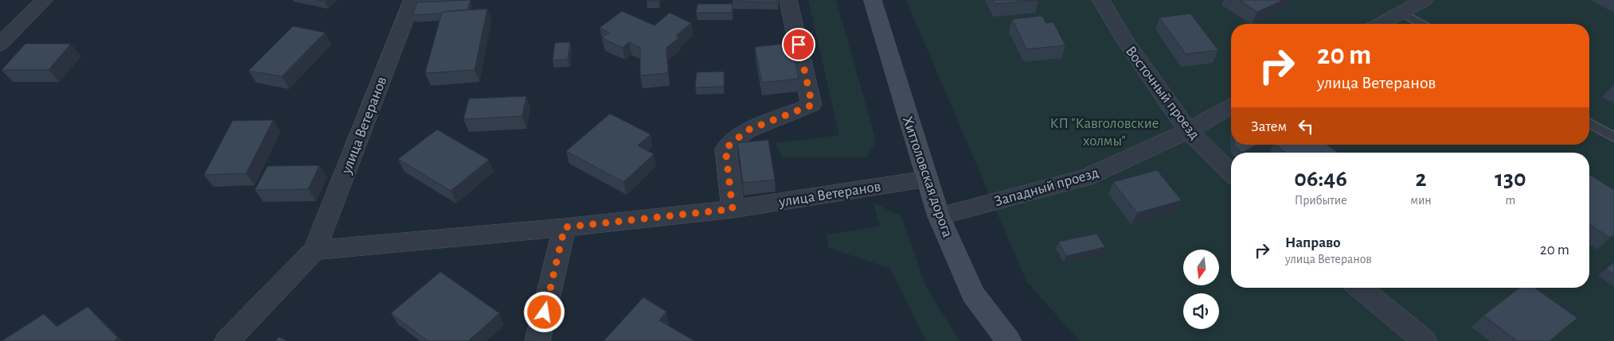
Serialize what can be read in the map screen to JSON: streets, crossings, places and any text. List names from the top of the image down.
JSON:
{
  "streets": {
    "street": [
      "Восточный проезд",
      "улица Ветеранов",
      "Хиттоловская дорога",
      "Западный проезд"
    ]
  },
  "crossings": [
    ["Восточный проезд", "Западный проезд"],
    ["улица Ветеранов", "Хиттоловская дорога"],
    ["Хиттоловская дорога", "Западный проезд"]
  ],
  "parks": ["КП \"Кавголовские холмы\""],
  "north": "bottom",
  "page": {
    "turn": ["20 m", "улица Ветеранов"],
    "then": "Затем",
    "eta": [
      "06:46",
      "Прибытие",
      "2",
      "мин",
      "130",
      "m"
    ],
    "list": [
      {
        "name": "Направо",
        "note": "улица Ветеранов",
        "value": "20 m"
      }
    ]
  }
}
